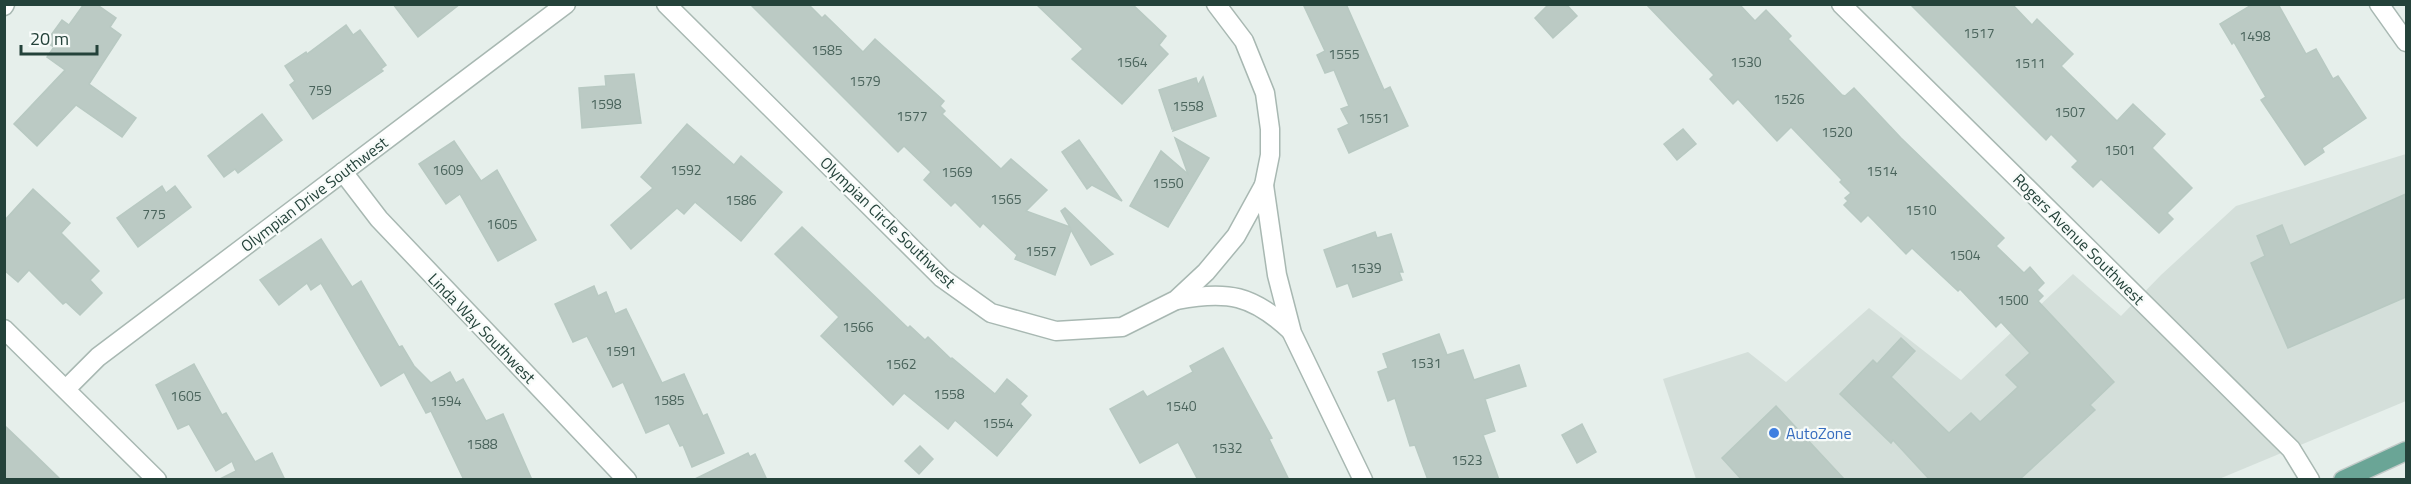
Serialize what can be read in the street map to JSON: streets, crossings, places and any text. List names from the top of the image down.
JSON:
{
  "streets": {
    "street": [
      "Olympian Drive Southwest",
      "Olympian Circle Southwest",
      "Rogers Avenue Southwest",
      "Linda Way Southwest"
    ]
  },
  "crossings": [
    ["Olympian Drive Southwest", "Linda Way Southwest"]
  ],
  "places": ["AutoZone"],
  "house_numbers": [
    "1517",
    "1498",
    "1585",
    "1555",
    "1564",
    "1530",
    "1511",
    "1579",
    "759",
    "1526",
    "1598",
    "1558",
    "1507",
    "1577",
    "1551",
    "1520",
    "1501",
    "1609",
    "1592",
    "1514",
    "1569",
    "1550",
    "1565",
    "1586",
    "1510",
    "775",
    "1605",
    "1557",
    "1504",
    "1539",
    "1500",
    "1566",
    "1591",
    "1531",
    "1562",
    "1558",
    "1605",
    "1585",
    "1594",
    "1540",
    "1554",
    "1588",
    "1532",
    "1523"
  ],
  "scale_bar": "20 m"
}
